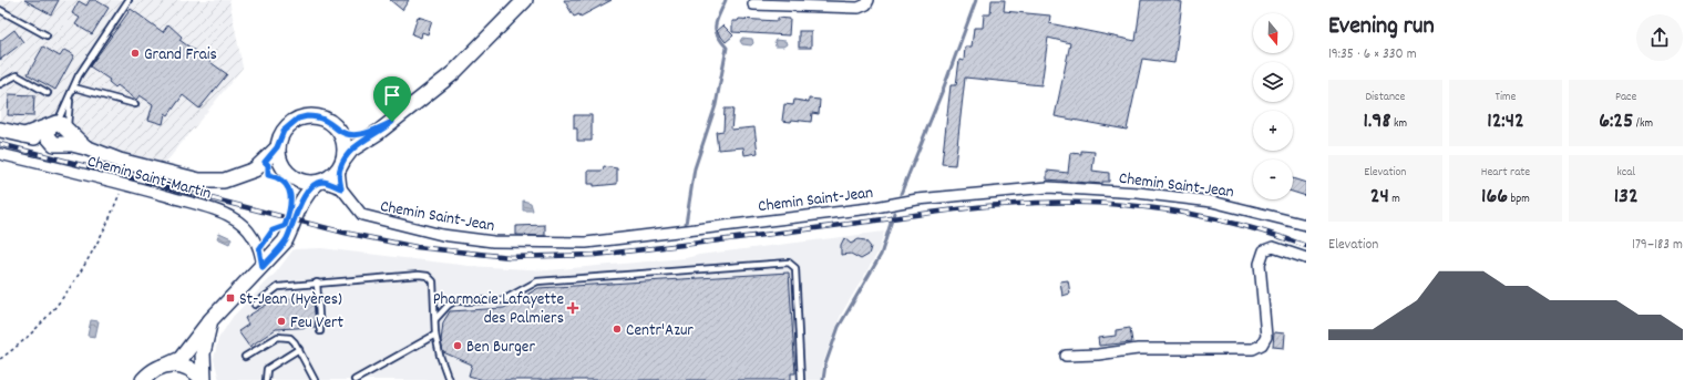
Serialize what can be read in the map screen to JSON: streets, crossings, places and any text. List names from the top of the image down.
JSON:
{
  "streets": {
    "street": ["Chemin Saint-Martin", "Chemin Saint-Jean"]
  },
  "places": {
    "other": [
      "Grand Frais",
      "Feu Vert",
      "Centr'Azur",
      "Ben Burger"
    ],
    "transit": ["St-Jean (Hyères)"],
    "health": ["Pharmacie Lafayette des Palmiers"]
  },
  "north": "bottom",
  "page": {
    "heading": ["Evening run", "19:35 · 6 × 330 m"],
    "map_buttons": ["+", "−"],
    "stats": [
      ["Distance", "1.98 km"],
      ["Time", "12:42"],
      ["Pace", "6:25 /km"],
      ["Elevation", "24 m"],
      ["Heart rate", "166 bpm"],
      ["kcal", "132"]
    ],
    "chart": ["Elevation", "179–183 m"]
  }
}
